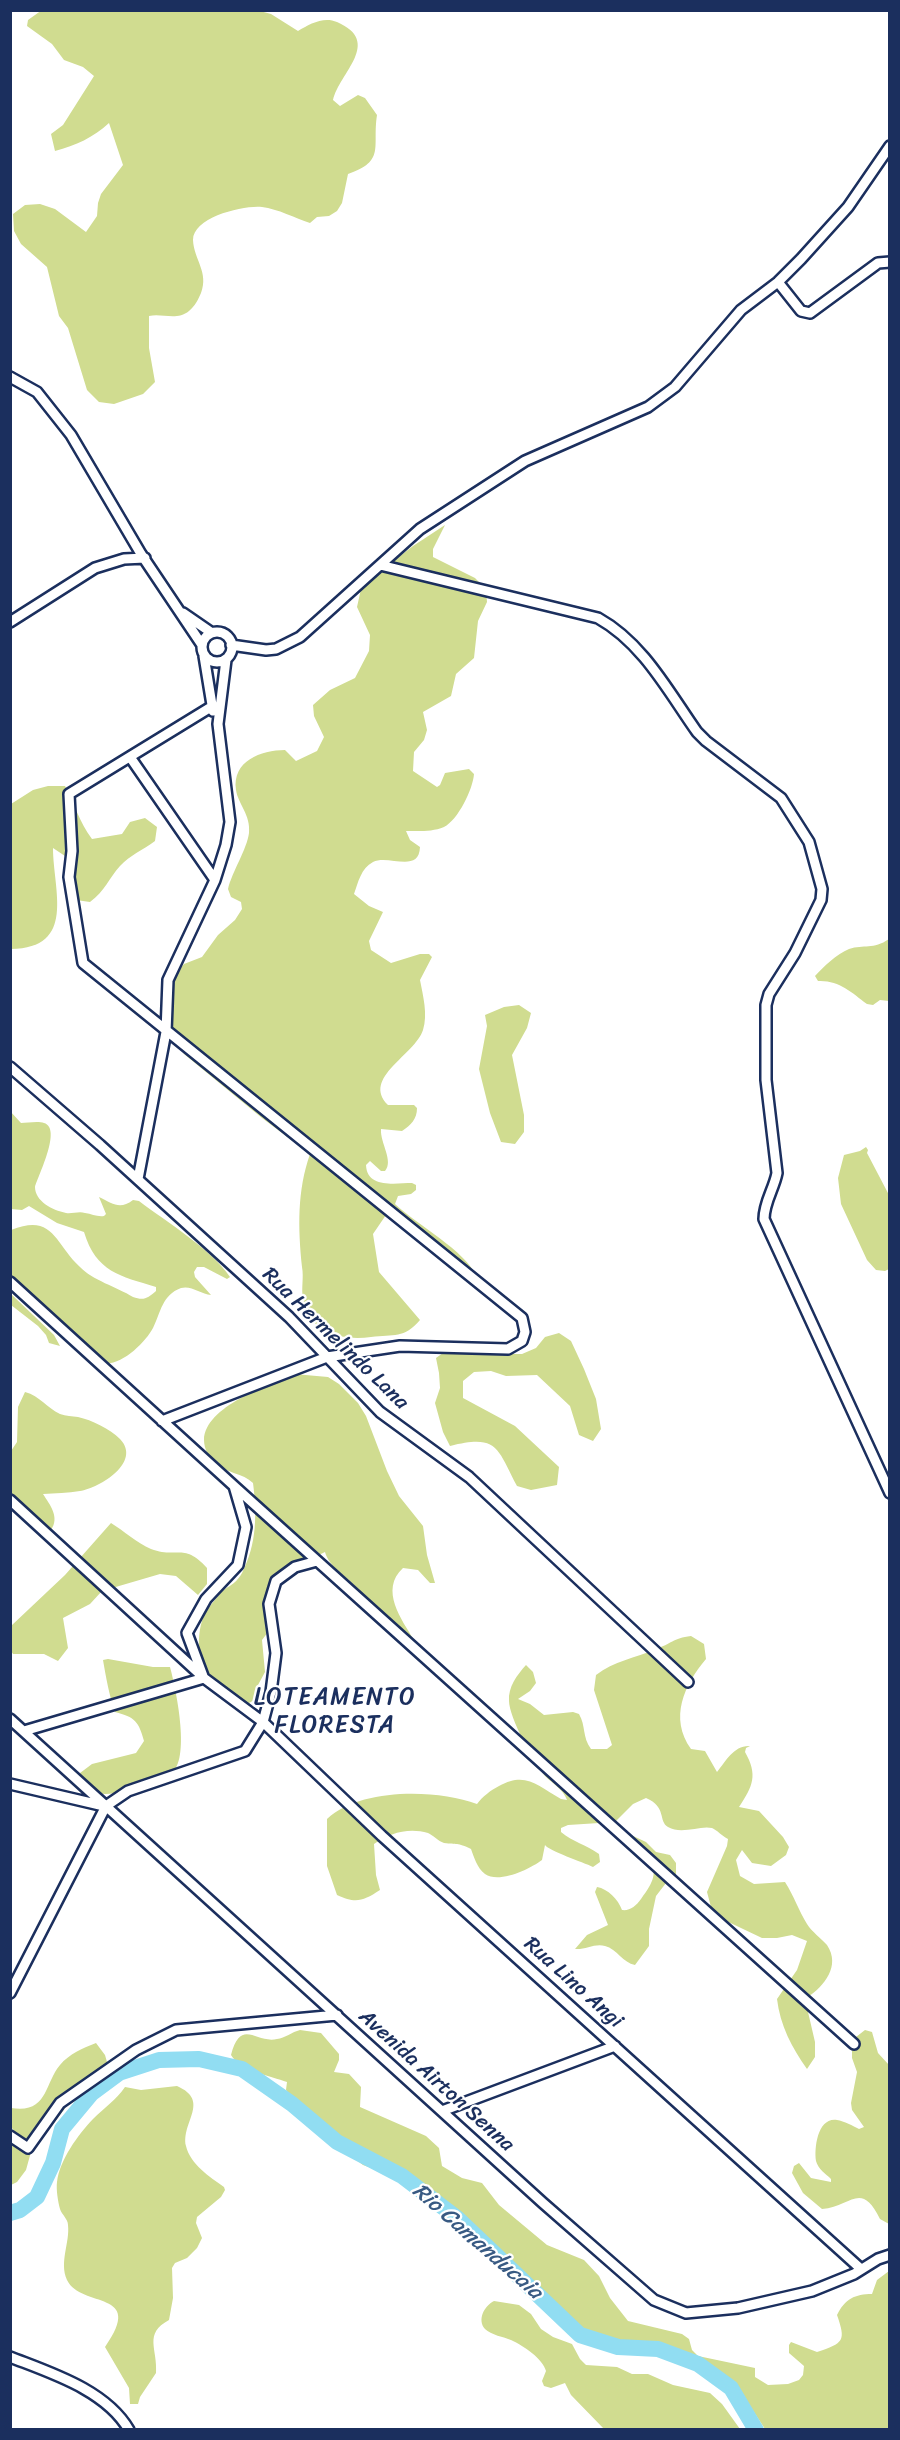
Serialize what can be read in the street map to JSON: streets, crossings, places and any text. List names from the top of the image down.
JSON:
{
  "streets": {
    "street": ["Rua Hermelindo Lana", "Rua Lino Angi", "Avenida Airton Senna"]
  },
  "crossings": [
    ["Rua Lino Angi", "Avenida Airton Senna"]
  ],
  "districts": ["LOTEAMENTO FLORESTA"],
  "water": ["Rio Camanducaia"]
}
